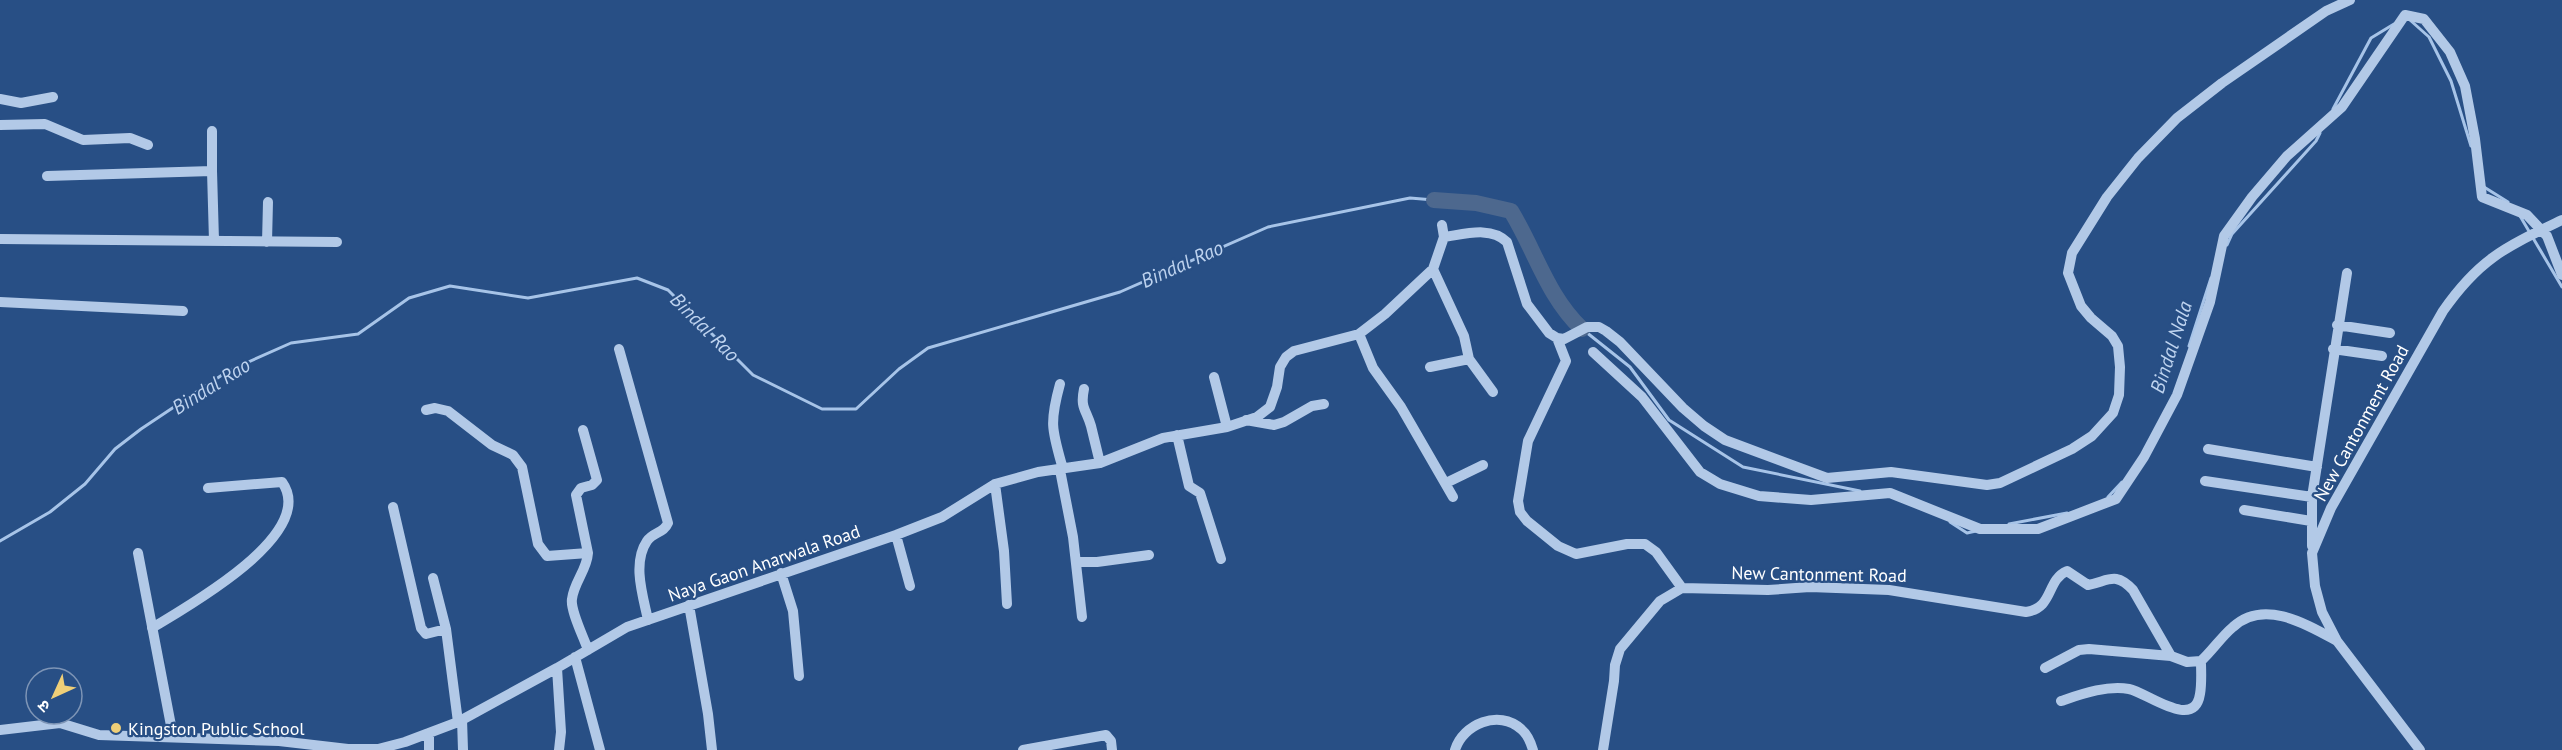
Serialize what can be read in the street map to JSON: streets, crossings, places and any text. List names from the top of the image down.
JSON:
{
  "streets": {
    "street": ["New Cantonment Road", "Naya Gaon Anarwala Road"]
  },
  "water": ["Bindal Rao", "Bindal Nala"],
  "places": ["Kingston Public School"],
  "north": "bottom left"
}
